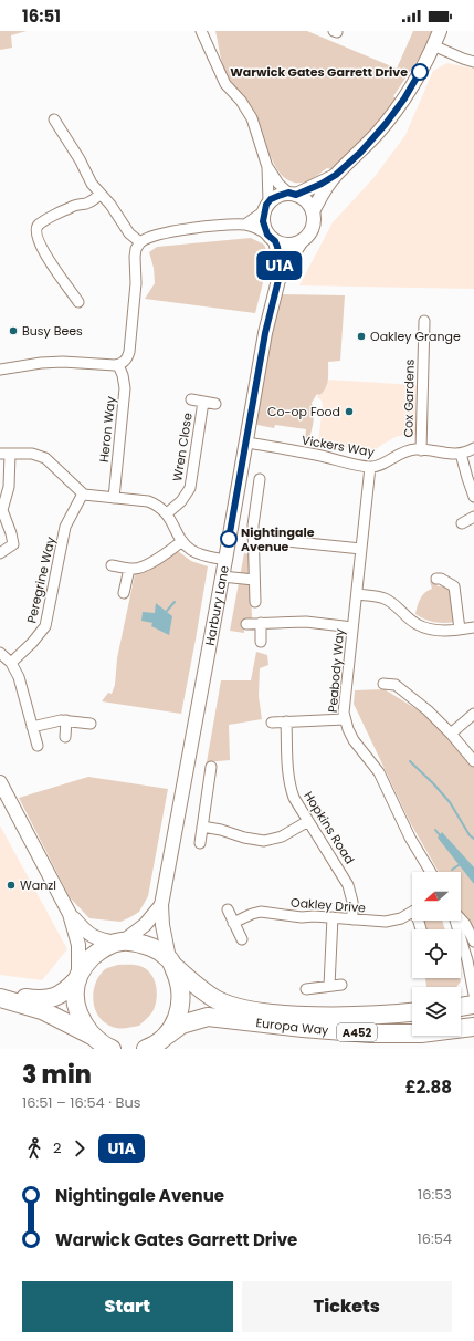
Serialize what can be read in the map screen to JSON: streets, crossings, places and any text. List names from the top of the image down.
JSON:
{
  "streets": {
    "highway": ["Europa Way", "A452"],
    "street": [
      "Cox Gardens",
      "Heron Way",
      "Vickers Way",
      "Wren Close",
      "Peregrine Way",
      "Harbury Lane",
      "Peabody Way",
      "Hopkins Road",
      "Oakley Drive"
    ]
  },
  "crossings": [
    ["Cox Gardens", "Vickers Way"],
    ["Vickers Way", "Harbury Lane"],
    ["Vickers Way", "Peabody Way"],
    ["Harbury Lane", "Europa Way"],
    ["Hopkins Road", "Oakley Drive"]
  ],
  "places": [
    "Warwick Gates Garrett Drive",
    "Busy Bees",
    "Oakley Grange",
    "Co-op Food",
    "Nightingale Avenue",
    "Wanzl"
  ],
  "lines": ["bus line U1A"],
  "north": "left",
  "page": {
    "status": "16:51",
    "on_map": "U1A",
    "heading": ["3 min", "16:51 – 16:54 · Bus", "£2.88"],
    "legs": ["2", "U1A"],
    "list": [
      {
        "name": "Nightingale Avenue",
        "value": "16:53"
      },
      {
        "name": "Warwick Gates Garrett Drive",
        "value": "16:54"
      }
    ],
    "buttons": ["Start", "Tickets"]
  }
}
